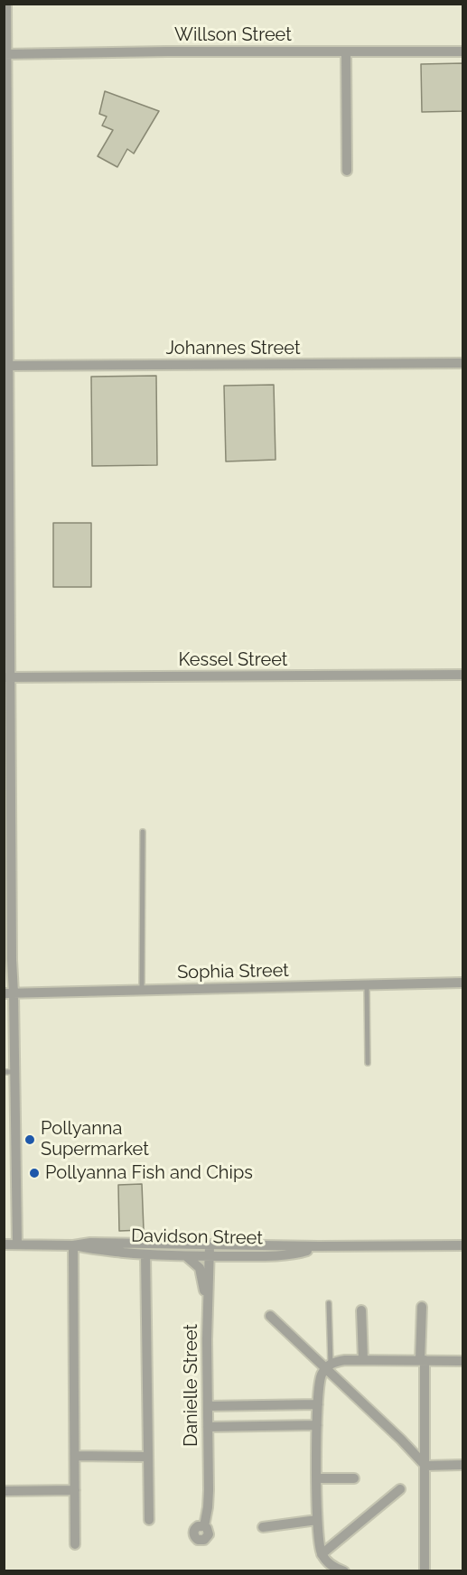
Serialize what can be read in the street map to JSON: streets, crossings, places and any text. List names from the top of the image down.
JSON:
{
  "streets": {
    "street": [
      "Willson Street",
      "Johannes Street",
      "Kessel Street",
      "Sophia Street",
      "Davidson Street",
      "Danielle Street"
    ]
  },
  "crossings": [
    ["Davidson Street", "Danielle Street"]
  ],
  "places": ["Pollyanna Supermarket", "Pollyanna Fish and Chips"]
}
